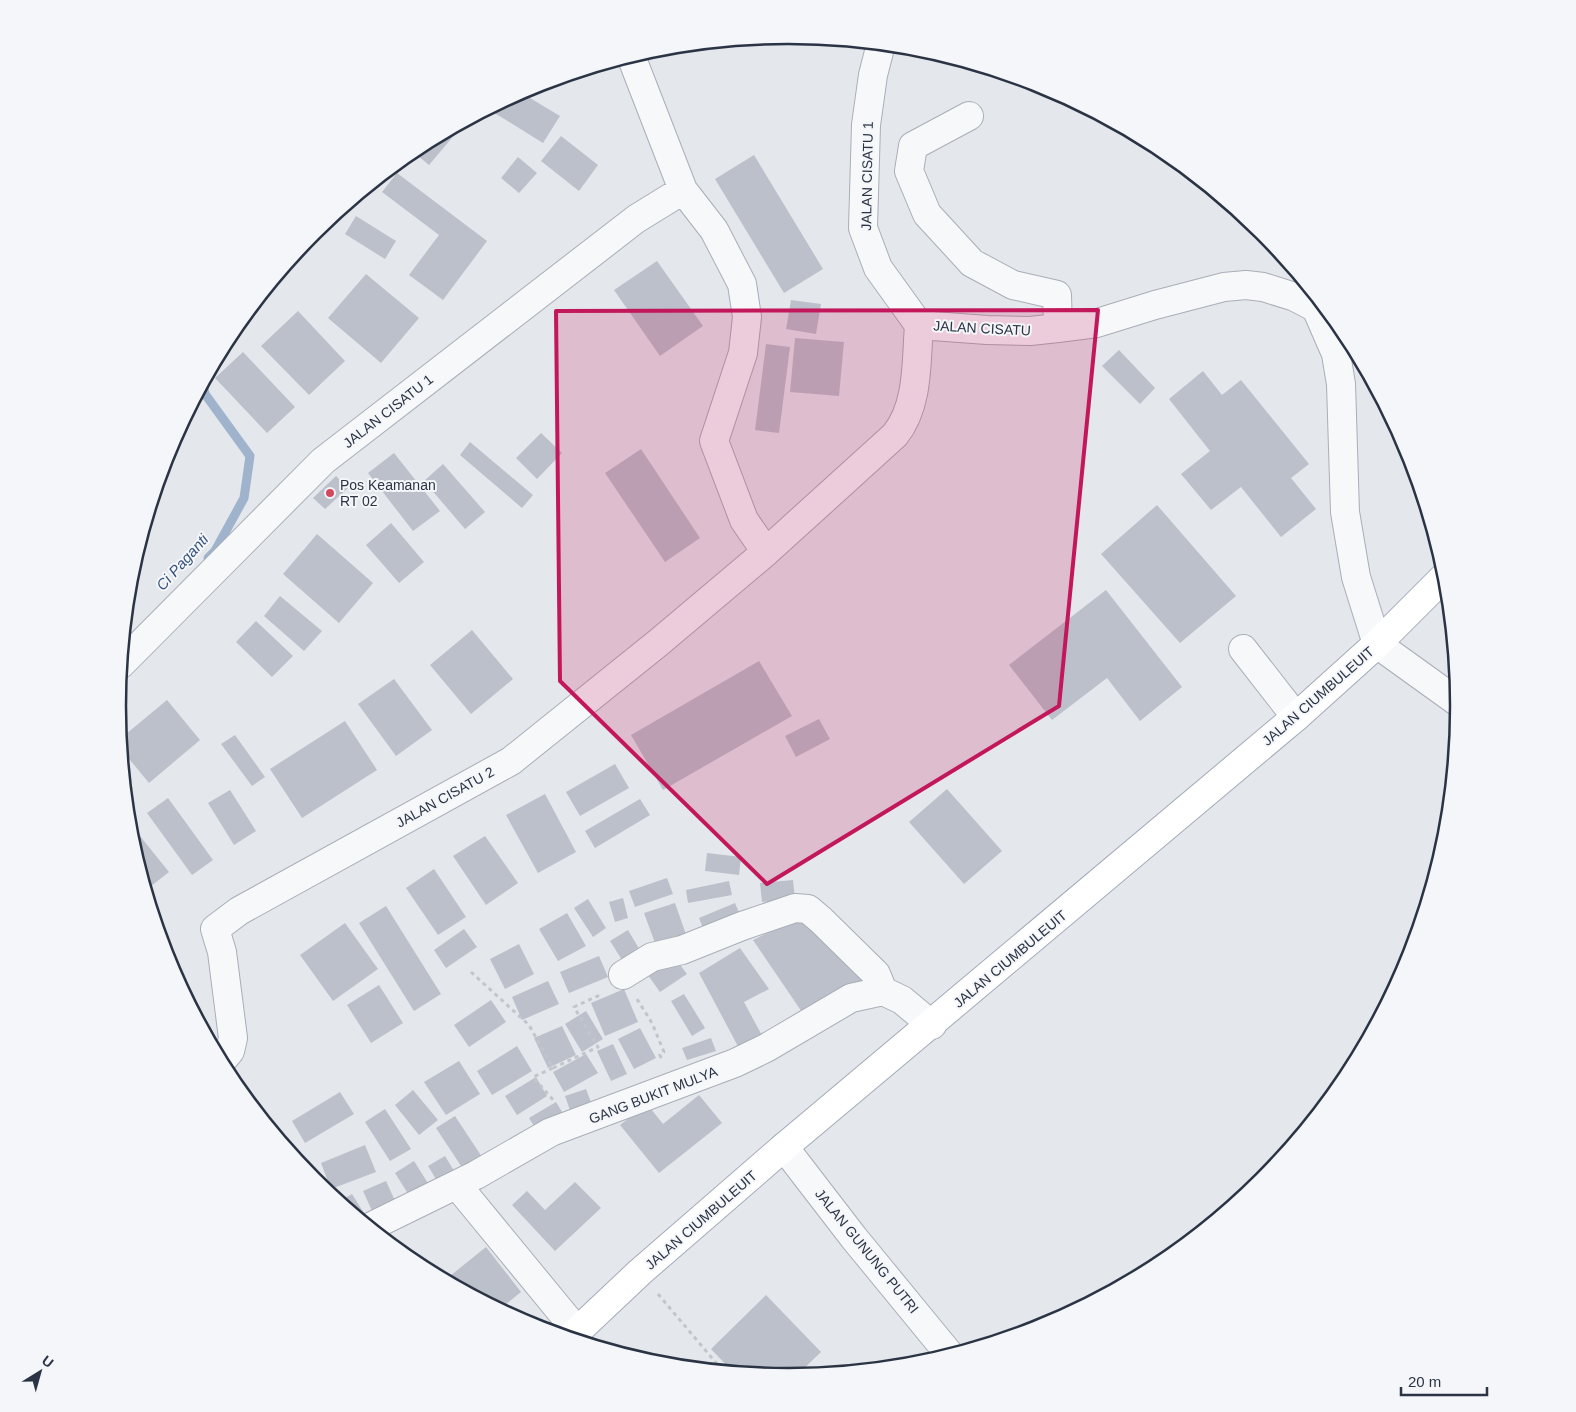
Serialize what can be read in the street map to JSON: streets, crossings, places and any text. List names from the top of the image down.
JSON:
{
  "streets": {
    "main road": ["JALAN CIUMBULEUIT"],
    "street": [
      "JALAN CISATU 1",
      "JALAN CISATU",
      "JALAN CISATU 2",
      "GANG BUKIT MULYA",
      "JALAN GUNUNG PUTRI"
    ]
  },
  "crossings": [
    ["JALAN CISATU 1", "JALAN CISATU"],
    ["JALAN CISATU", "JALAN CIUMBULEUIT"],
    ["JALAN CISATU", "JALAN CISATU 2"],
    ["JALAN CIUMBULEUIT", "JALAN GUNUNG PUTRI"]
  ],
  "water": ["Ci Paganti"],
  "places": ["Pos Keamanan RT 02"],
  "scale_bar": "20 m",
  "north": "top right"
}
